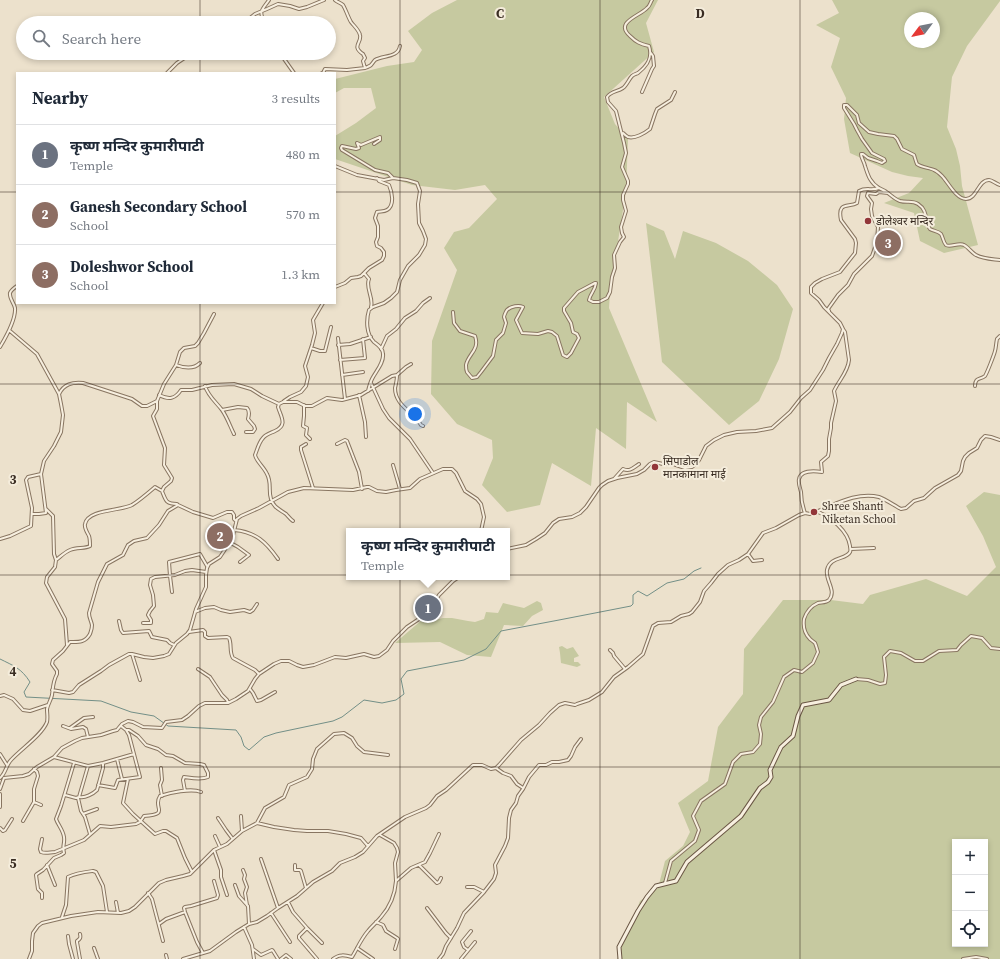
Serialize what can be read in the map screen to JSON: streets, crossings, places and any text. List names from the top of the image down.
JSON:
{
  "places": ["डोलेश्‍वर मन्दिर", "सिपाडोल मानकामाना माई", "Shree Shanti Niketan School"],
  "north": "bottom left",
  "page": {
    "search": "Search here",
    "heading": ["Nearby", "3 results"],
    "list": [
      {
        "mark": "1",
        "name": "कृष्ण मन्दिर कुमारीपाटी",
        "note": "Temple",
        "value": "480 m"
      },
      {
        "mark": "2",
        "name": "Ganesh Secondary School",
        "note": "School",
        "value": "570 m"
      },
      {
        "mark": "3",
        "name": "Doleshwor School",
        "note": "School",
        "value": "1.3 km"
      }
    ],
    "pins": ["3", "2", "1"],
    "popup": ["कृष्ण मन्दिर कुमारीपाटी", "Temple"],
    "map_buttons": ["+", "−"]
  },
  "grid": {
    "columns": ["C", "D"],
    "rows": ["3", "4", "5"]
  }
}
